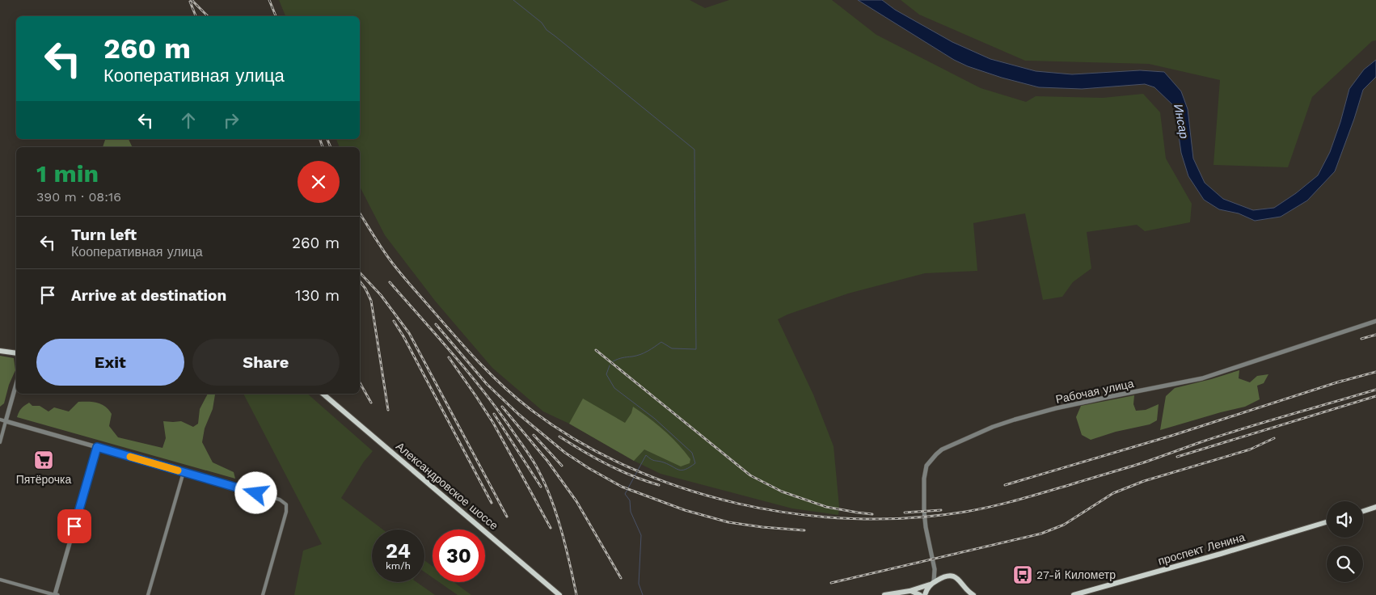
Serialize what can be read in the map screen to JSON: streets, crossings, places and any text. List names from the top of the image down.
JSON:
{
  "streets": {
    "main road": ["Александровское шоссе", "проспект Ленина"],
    "street": ["Рабочая улица"]
  },
  "water": ["Инсар"],
  "places": {
    "supermarket": ["Пятёрочка"],
    "bus stop": ["27-й Километр"]
  },
  "page": {
    "turn": ["260 m", "Кооперативная улица"],
    "heading": ["1 min", "390 m · 08:16"],
    "list": [
      {
        "name": "Turn left",
        "note": "Кооперативная улица",
        "value": "260 m"
      },
      {
        "name": "Arrive at destination",
        "value": "130 m"
      }
    ],
    "buttons": ["Exit", "Share"],
    "speed": "24 km/h",
    "limit": "30"
  }
}
